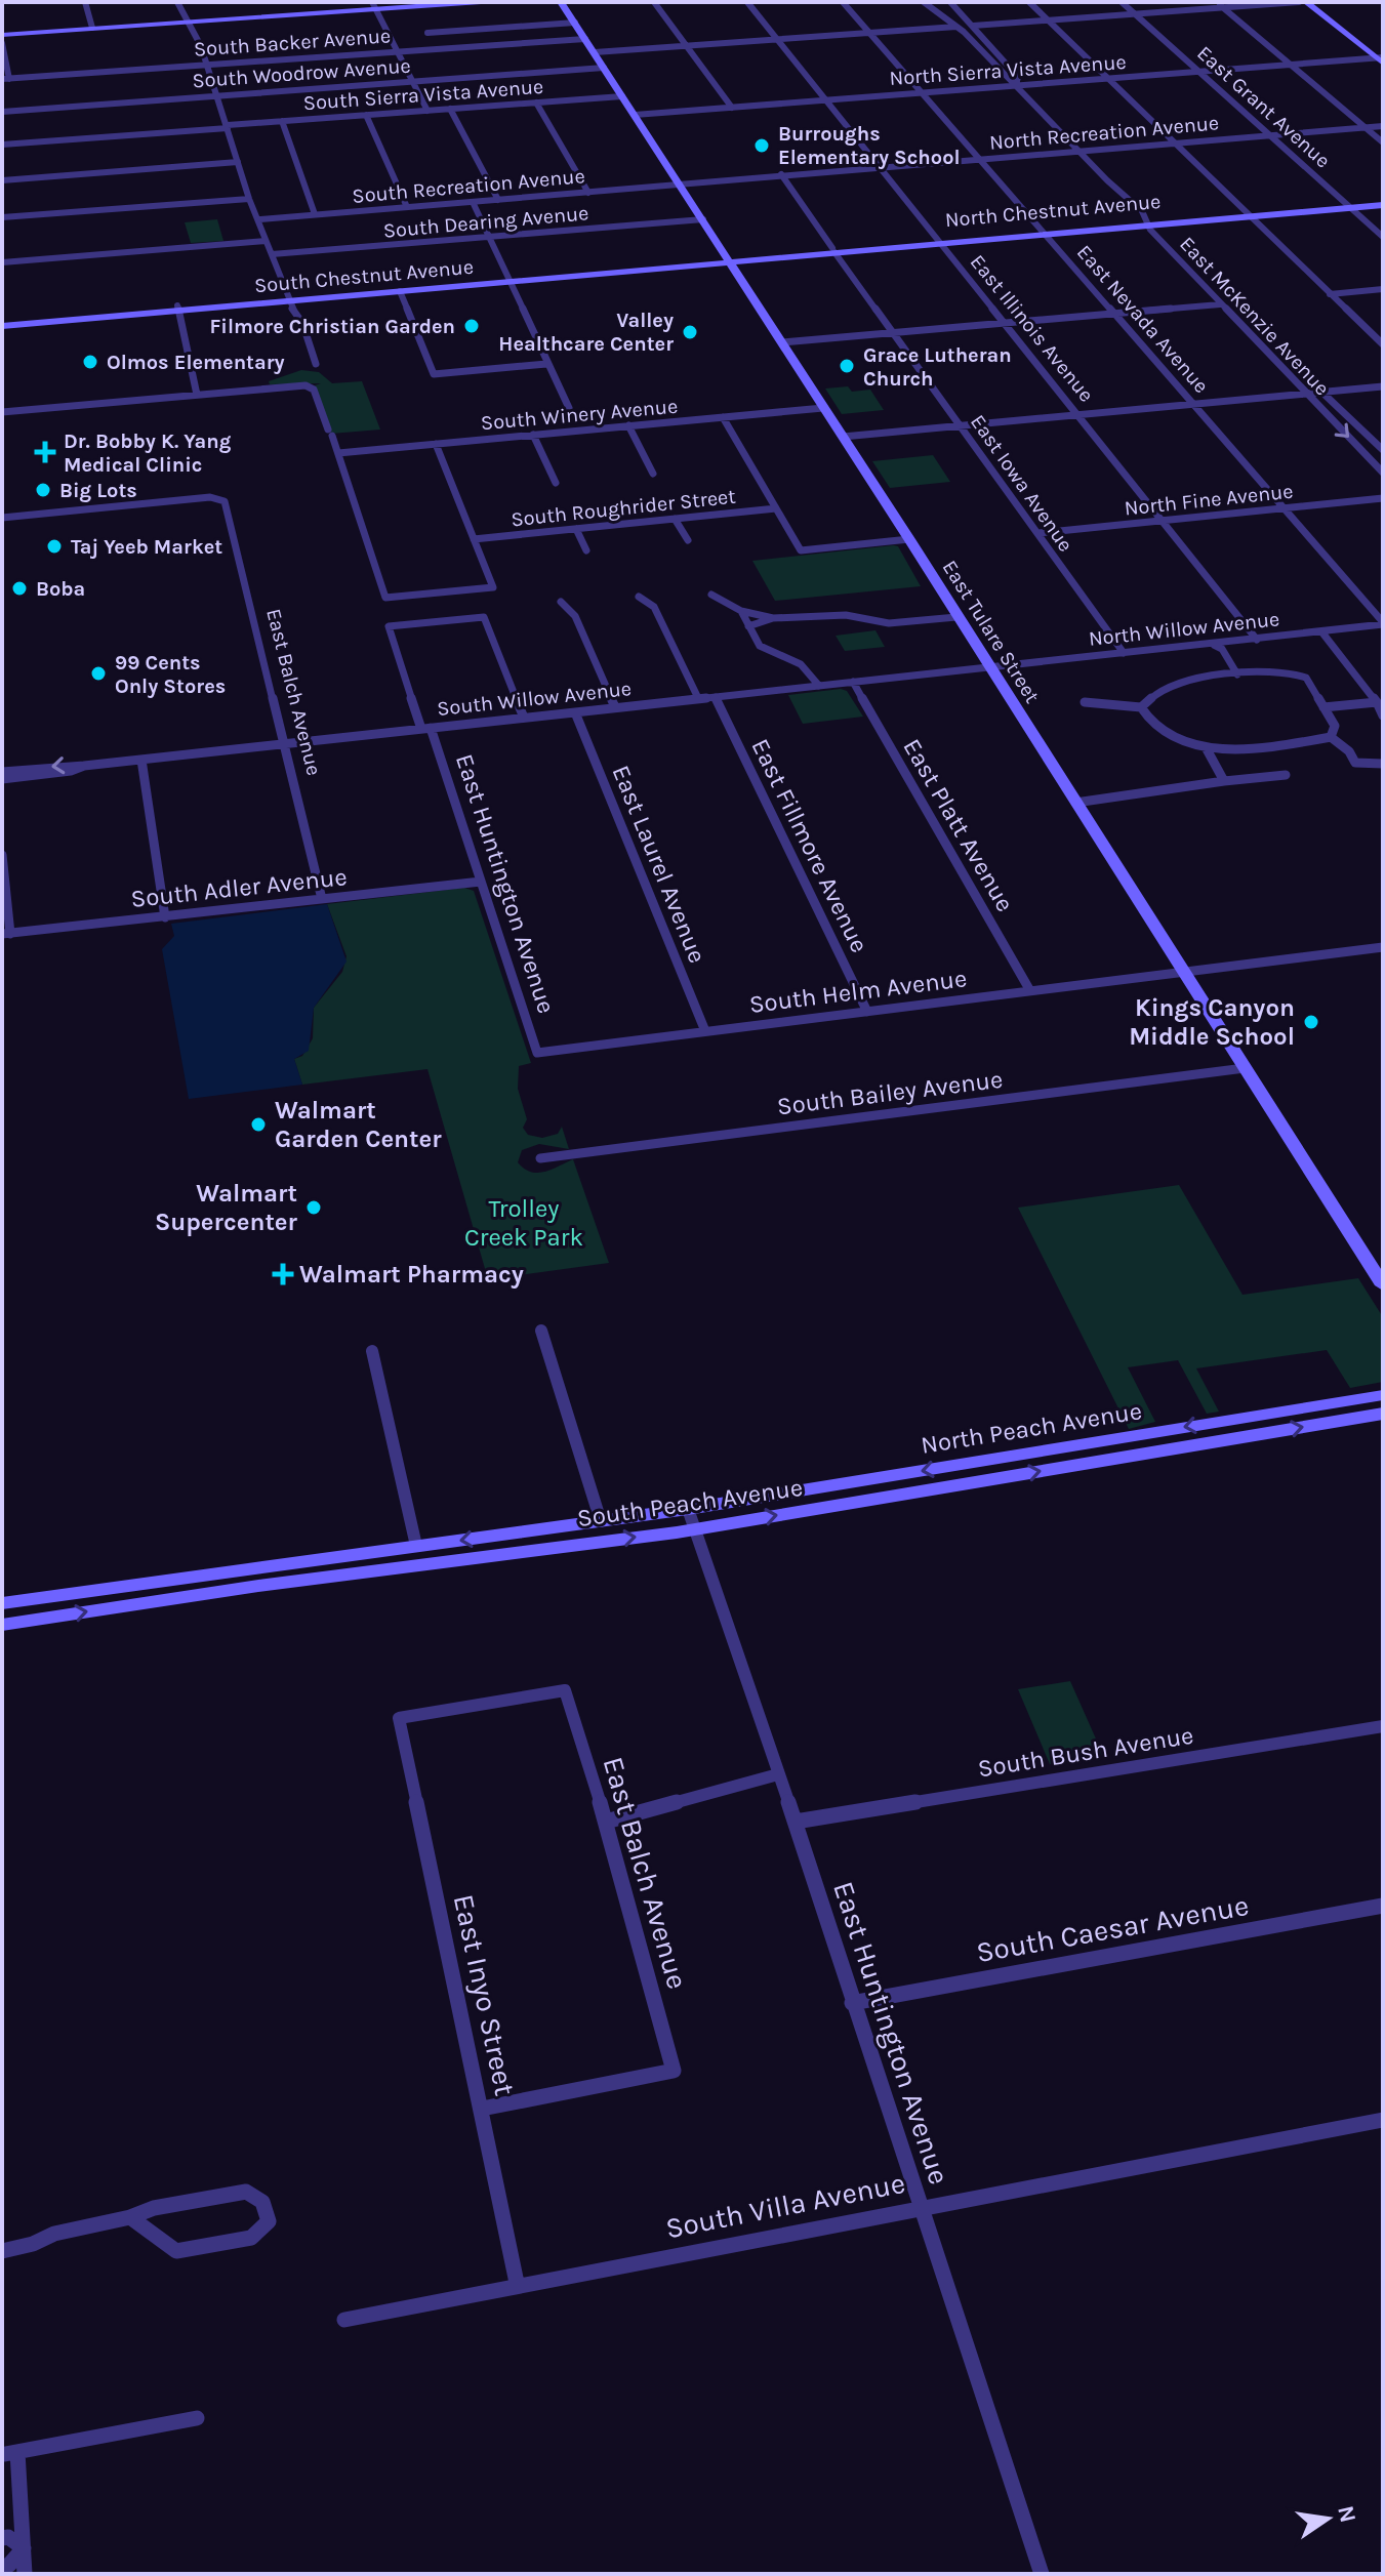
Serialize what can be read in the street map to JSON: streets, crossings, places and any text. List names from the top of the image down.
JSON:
{
  "streets": {
    "main road": [
      "North Chestnut Avenue",
      "South Chestnut Avenue",
      "East Tulare Street",
      "North Peach Avenue",
      "South Peach Avenue"
    ],
    "street": [
      "South Backer Avenue",
      "North Sierra Vista Avenue",
      "South Woodrow Avenue",
      "South Sierra Vista Avenue",
      "East Grant Avenue",
      "North Recreation Avenue",
      "South Recreation Avenue",
      "South Dearing Avenue",
      "East McKenzie Avenue",
      "East Nevada Avenue",
      "East Illinois Avenue",
      "South Winery Avenue",
      "East Iowa Avenue",
      "North Fine Avenue",
      "South Roughrider Street",
      "North Willow Avenue",
      "East Balch Avenue",
      "South Willow Avenue",
      "East Platt Avenue",
      "East Fillmore Avenue",
      "East Laurel Avenue",
      "East Huntington Avenue",
      "South Adler Avenue",
      "South Helm Avenue",
      "South Bailey Avenue",
      "South Bush Avenue",
      "South Caesar Avenue",
      "East Inyo Street",
      "South Villa Avenue"
    ]
  },
  "crossings": [
    ["South Backer Avenue", "East Tulare Street"],
    ["North Sierra Vista Avenue", "East Grant Avenue"],
    ["North Sierra Vista Avenue", "East McKenzie Avenue"],
    ["North Sierra Vista Avenue", "East Nevada Avenue"],
    ["North Sierra Vista Avenue", "East Illinois Avenue"],
    ["North Sierra Vista Avenue", "East Tulare Street"],
    ["South Woodrow Avenue", "East Tulare Street"],
    ["South Sierra Vista Avenue", "East Tulare Street"],
    ["East Grant Avenue", "North Recreation Avenue"],
    ["East Grant Avenue", "North Chestnut Avenue"],
    ["North Recreation Avenue", "South Recreation Avenue"],
    ["North Recreation Avenue", "East McKenzie Avenue"],
    ["North Recreation Avenue", "East Nevada Avenue"],
    ["North Recreation Avenue", "East Illinois Avenue"],
    ["North Recreation Avenue", "East Iowa Avenue"],
    ["North Recreation Avenue", "East Tulare Street"],
    ["South Recreation Avenue", "East Tulare Street"],
    ["North Chestnut Avenue", "South Chestnut Avenue"],
    ["North Chestnut Avenue", "East McKenzie Avenue"],
    ["North Chestnut Avenue", "East Nevada Avenue"],
    ["North Chestnut Avenue", "East Illinois Avenue"],
    ["North Chestnut Avenue", "East Iowa Avenue"],
    ["North Chestnut Avenue", "East Tulare Street"],
    ["South Dearing Avenue", "East Tulare Street"],
    ["South Chestnut Avenue", "East Tulare Street"],
    ["East Nevada Avenue", "North Fine Avenue"],
    ["East Nevada Avenue", "North Willow Avenue"],
    ["East Illinois Avenue", "North Fine Avenue"],
    ["East Illinois Avenue", "North Willow Avenue"],
    ["South Winery Avenue", "East Tulare Street"],
    ["East Iowa Avenue", "North Fine Avenue"],
    ["East Iowa Avenue", "North Willow Avenue"],
    ["North Willow Avenue", "East Tulare Street"],
    ["North Willow Avenue", "South Willow Avenue"],
    ["East Tulare Street", "South Willow Avenue"],
    ["East Tulare Street", "South Helm Avenue"],
    ["East Tulare Street", "South Bailey Avenue"],
    ["East Balch Avenue", "South Willow Avenue"],
    ["East Balch Avenue", "South Adler Avenue"],
    ["East Balch Avenue", "East Inyo Street"],
    ["South Willow Avenue", "East Platt Avenue"],
    ["South Willow Avenue", "East Fillmore Avenue"],
    ["South Willow Avenue", "East Laurel Avenue"],
    ["South Willow Avenue", "East Huntington Avenue"],
    ["East Platt Avenue", "South Helm Avenue"],
    ["East Fillmore Avenue", "South Helm Avenue"],
    ["East Laurel Avenue", "South Helm Avenue"],
    ["East Huntington Avenue", "South Adler Avenue"],
    ["East Huntington Avenue", "South Helm Avenue"],
    ["East Huntington Avenue", "North Peach Avenue"],
    ["East Huntington Avenue", "South Peach Avenue"],
    ["East Huntington Avenue", "South Bush Avenue"],
    ["East Huntington Avenue", "South Caesar Avenue"],
    ["East Huntington Avenue", "South Villa Avenue"],
    ["North Peach Avenue", "South Peach Avenue"],
    ["East Inyo Street", "South Villa Avenue"]
  ],
  "one_way": ["North Peach Avenue"],
  "parks": ["Trolley Creek Park"],
  "places": {
    "other": [
      "Burroughs Elementary School",
      "Filmore Christian Garden",
      "Valley Healthcare Center",
      "Olmos Elementary",
      "Grace Lutheran Church",
      "Big Lots",
      "Taj Yeeb Market",
      "Boba",
      "99 Cents Only Stores",
      "Kings Canyon Middle School",
      "Walmart Garden Center",
      "Walmart Supercenter"
    ],
    "health": ["Dr. Bobby K. Yang Medical Clinic", "Walmart Pharmacy"]
  },
  "north": "right"
}
